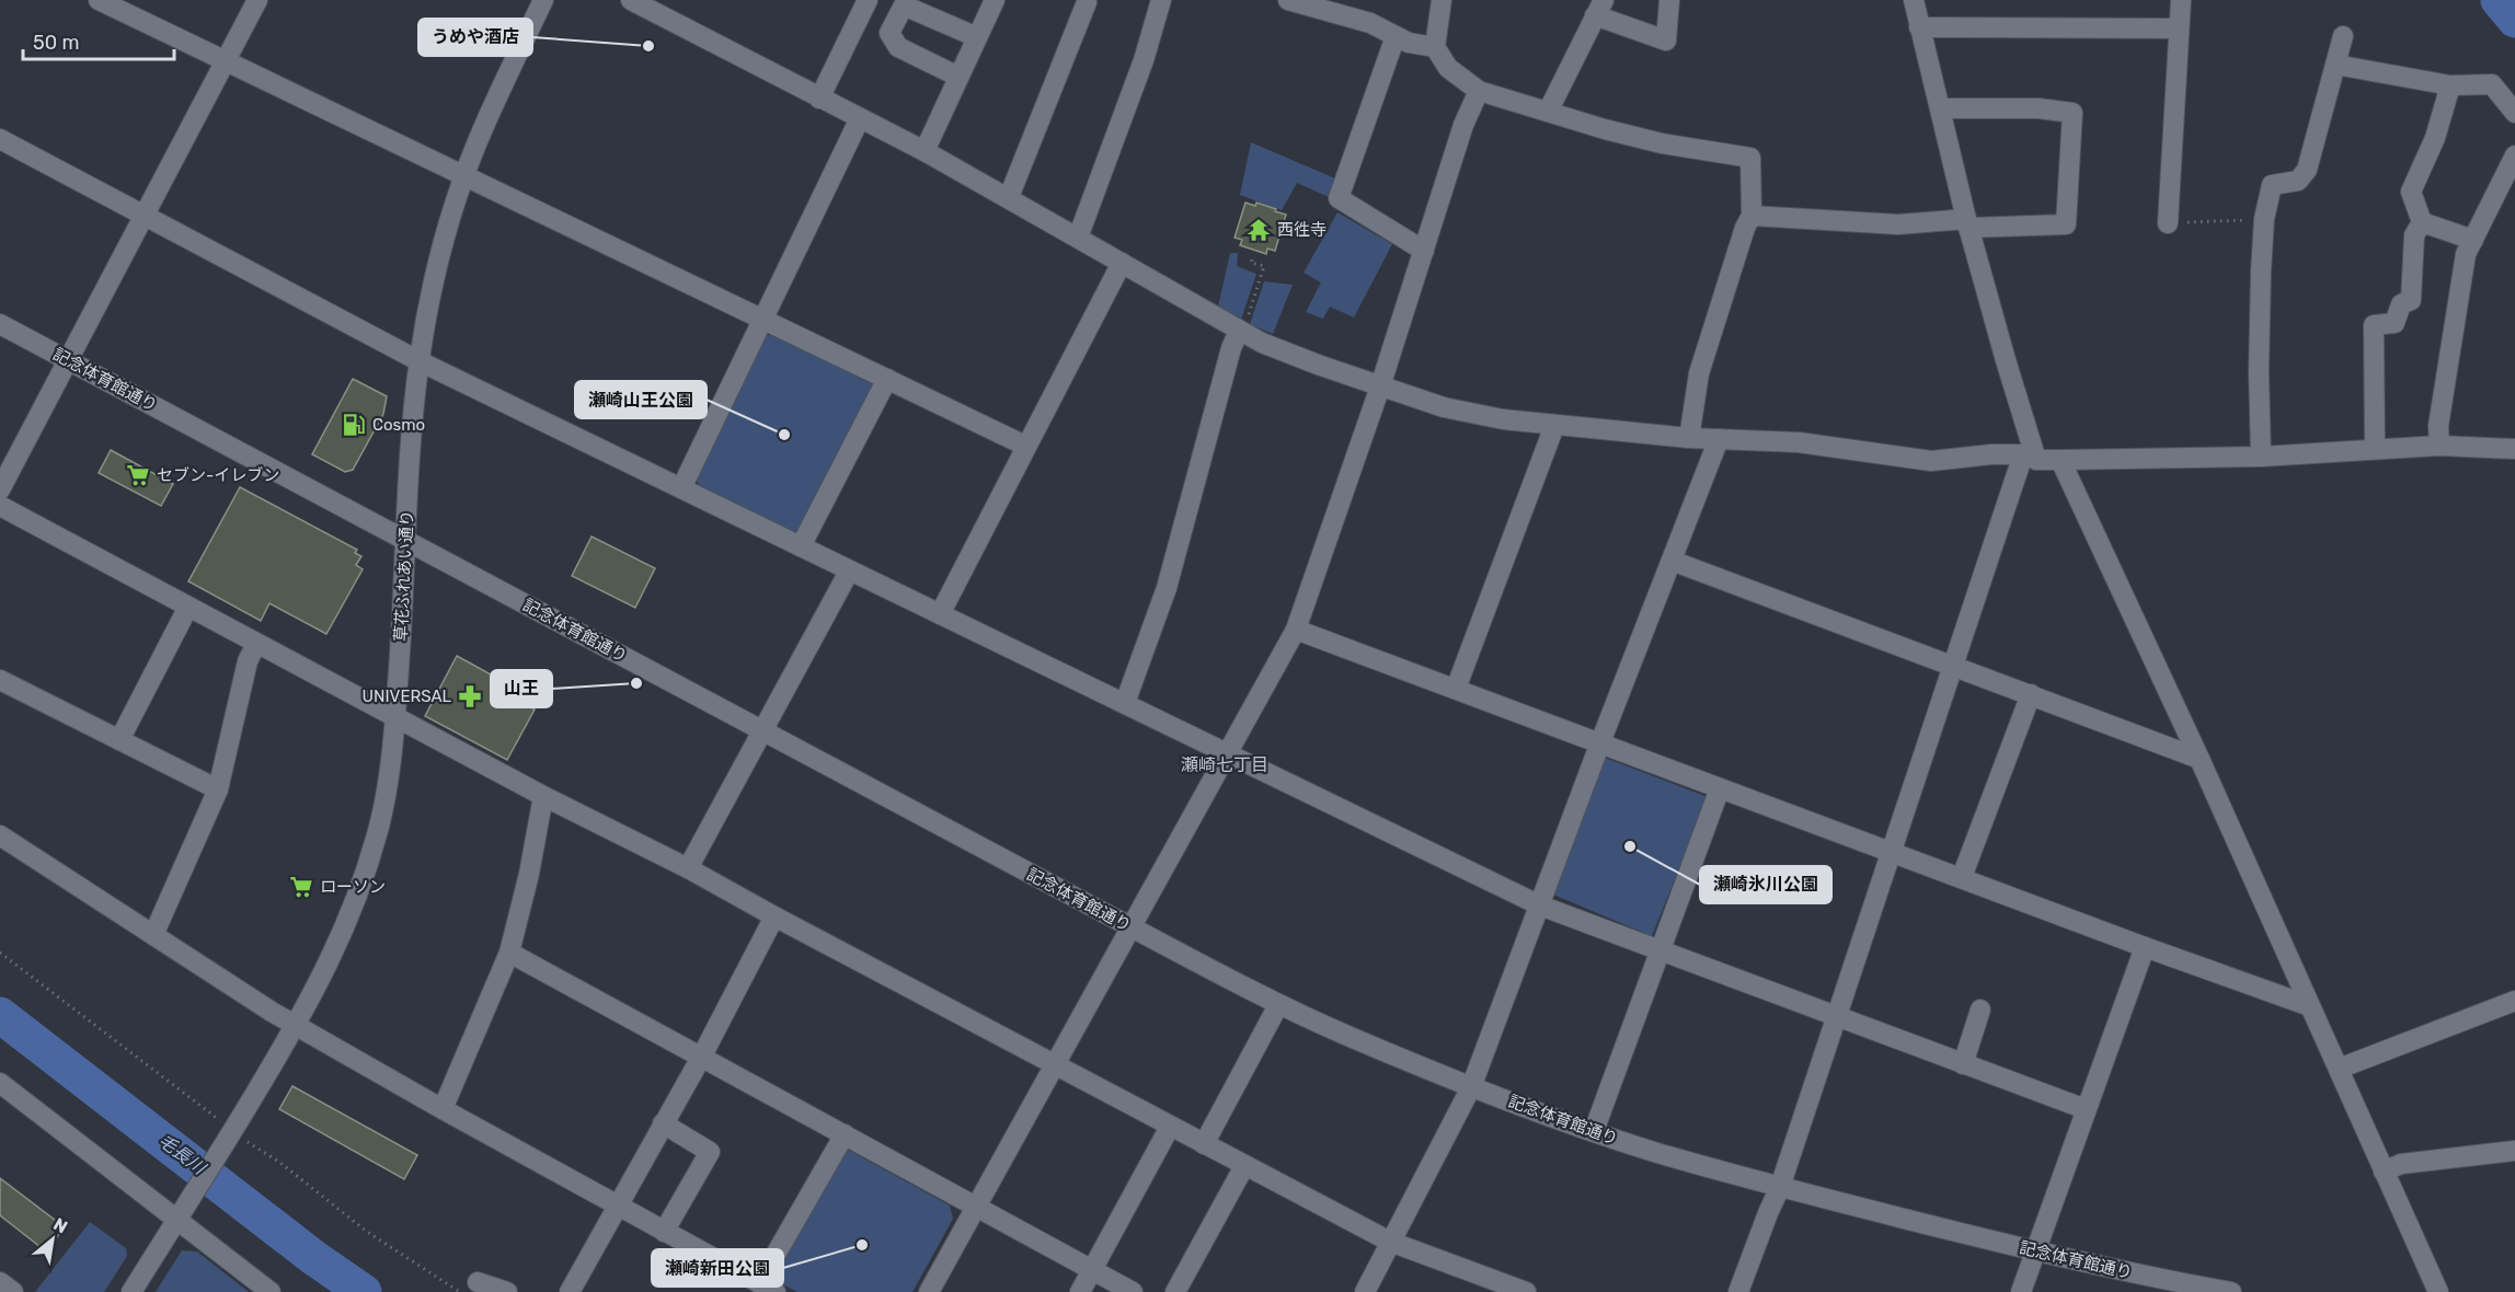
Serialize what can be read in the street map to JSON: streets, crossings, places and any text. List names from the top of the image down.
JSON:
{
  "streets": {
    "street": ["記念体育館通り", "草花ふれあい通り"]
  },
  "crossings": [
    ["記念体育館通り", "草花ふれあい通り"]
  ],
  "districts": ["瀬崎七丁目"],
  "water": ["毛長川"],
  "places": {
    "other": [
      "うめや酒店",
      "瀬崎山王公園",
      "山王",
      "瀬崎氷川公園",
      "瀬崎新田公園"
    ],
    "temple": ["西徃寺"],
    "fuel station": ["Cosmo"],
    "supermarket": ["セブン-イレブン", "ローソン"],
    "pharmacy": ["UNIVERSAL"]
  },
  "scale_bar": "50 m",
  "north": "top right"
}
